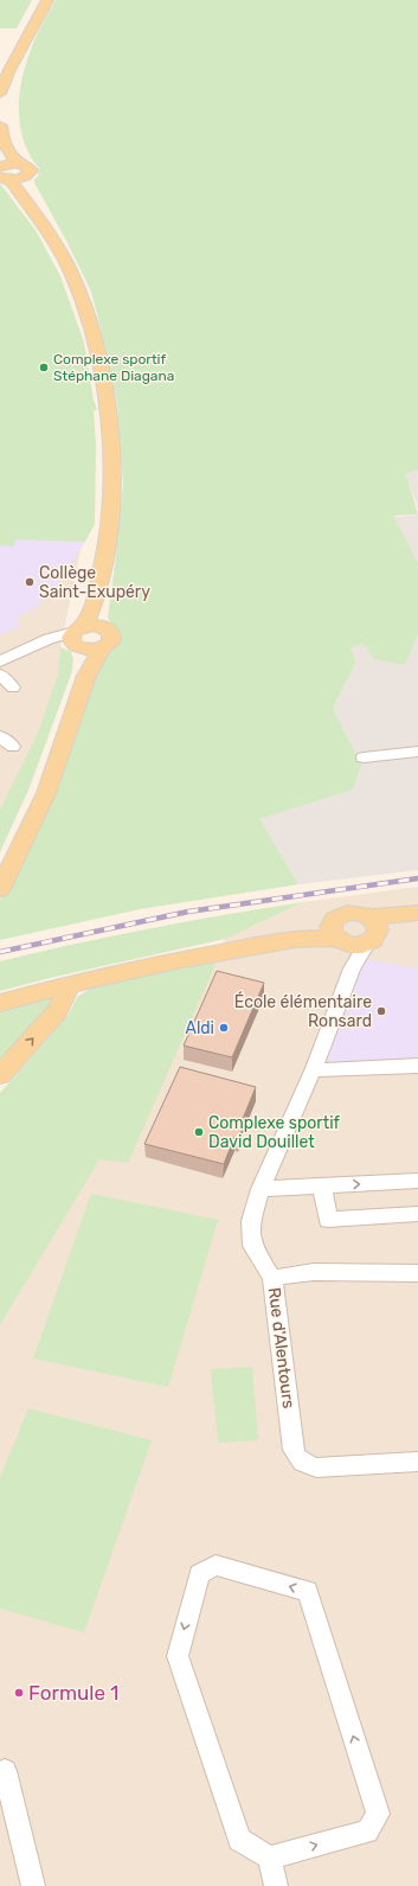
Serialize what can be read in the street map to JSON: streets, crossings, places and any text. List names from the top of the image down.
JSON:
{
  "streets": {
    "street": ["Rue d'Alentours"]
  },
  "places": [
    "Complexe sportif Stéphane Diagana",
    "Collège Saint-Exupéry",
    "École élémentaire Ronsard",
    "Aldi",
    "Complexe sportif David Douillet",
    "Formule 1"
  ]
}
